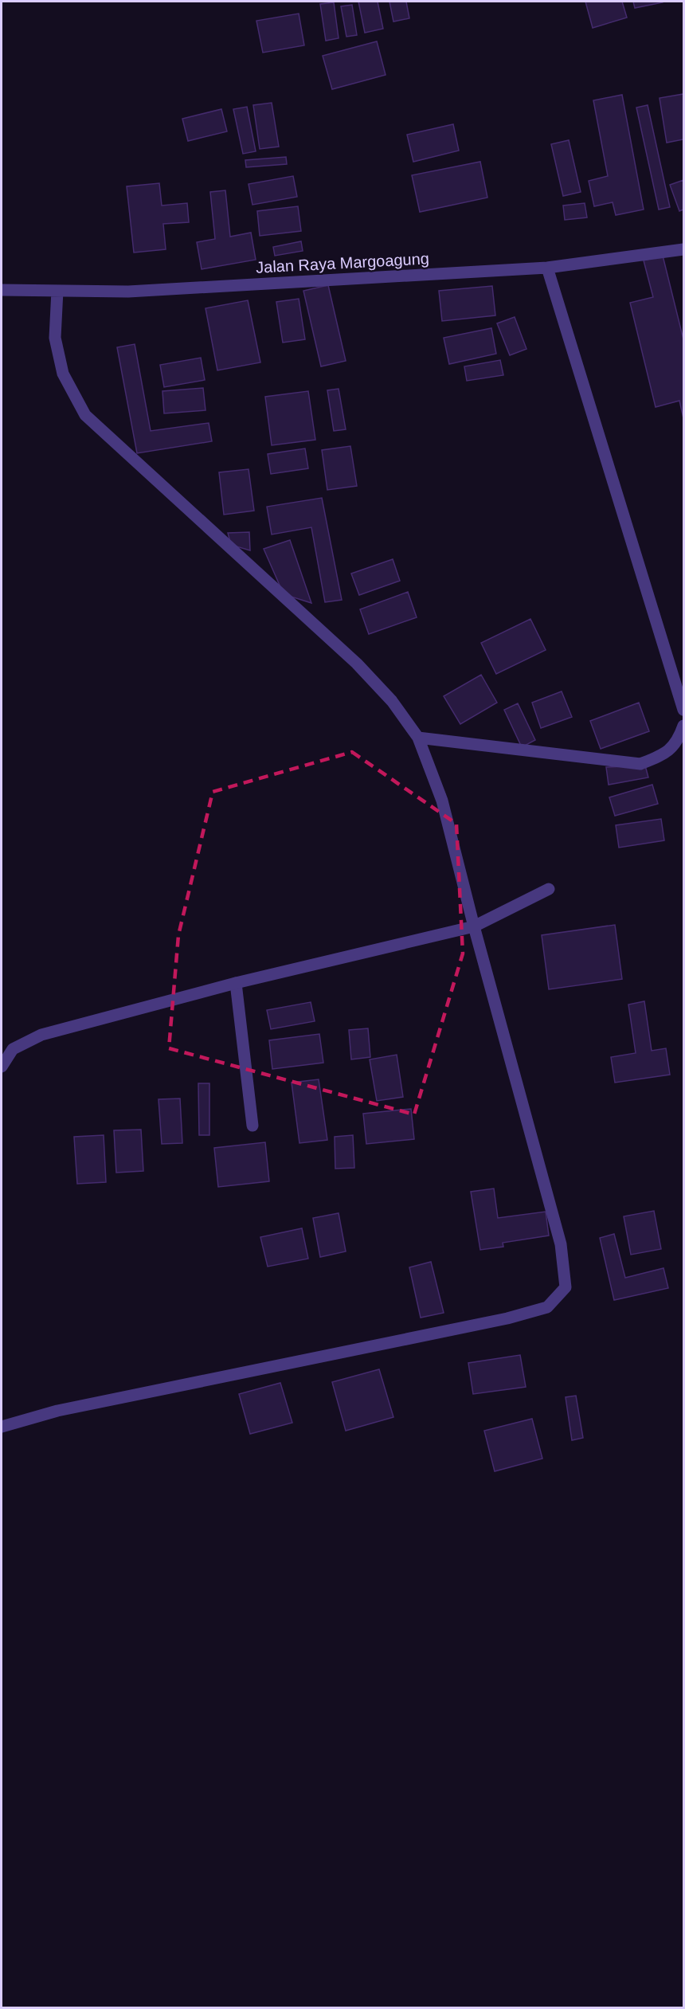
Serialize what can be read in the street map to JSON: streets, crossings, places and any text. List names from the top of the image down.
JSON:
{
  "streets": {
    "street": ["Jalan Raya Margoagung"]
  }
}
